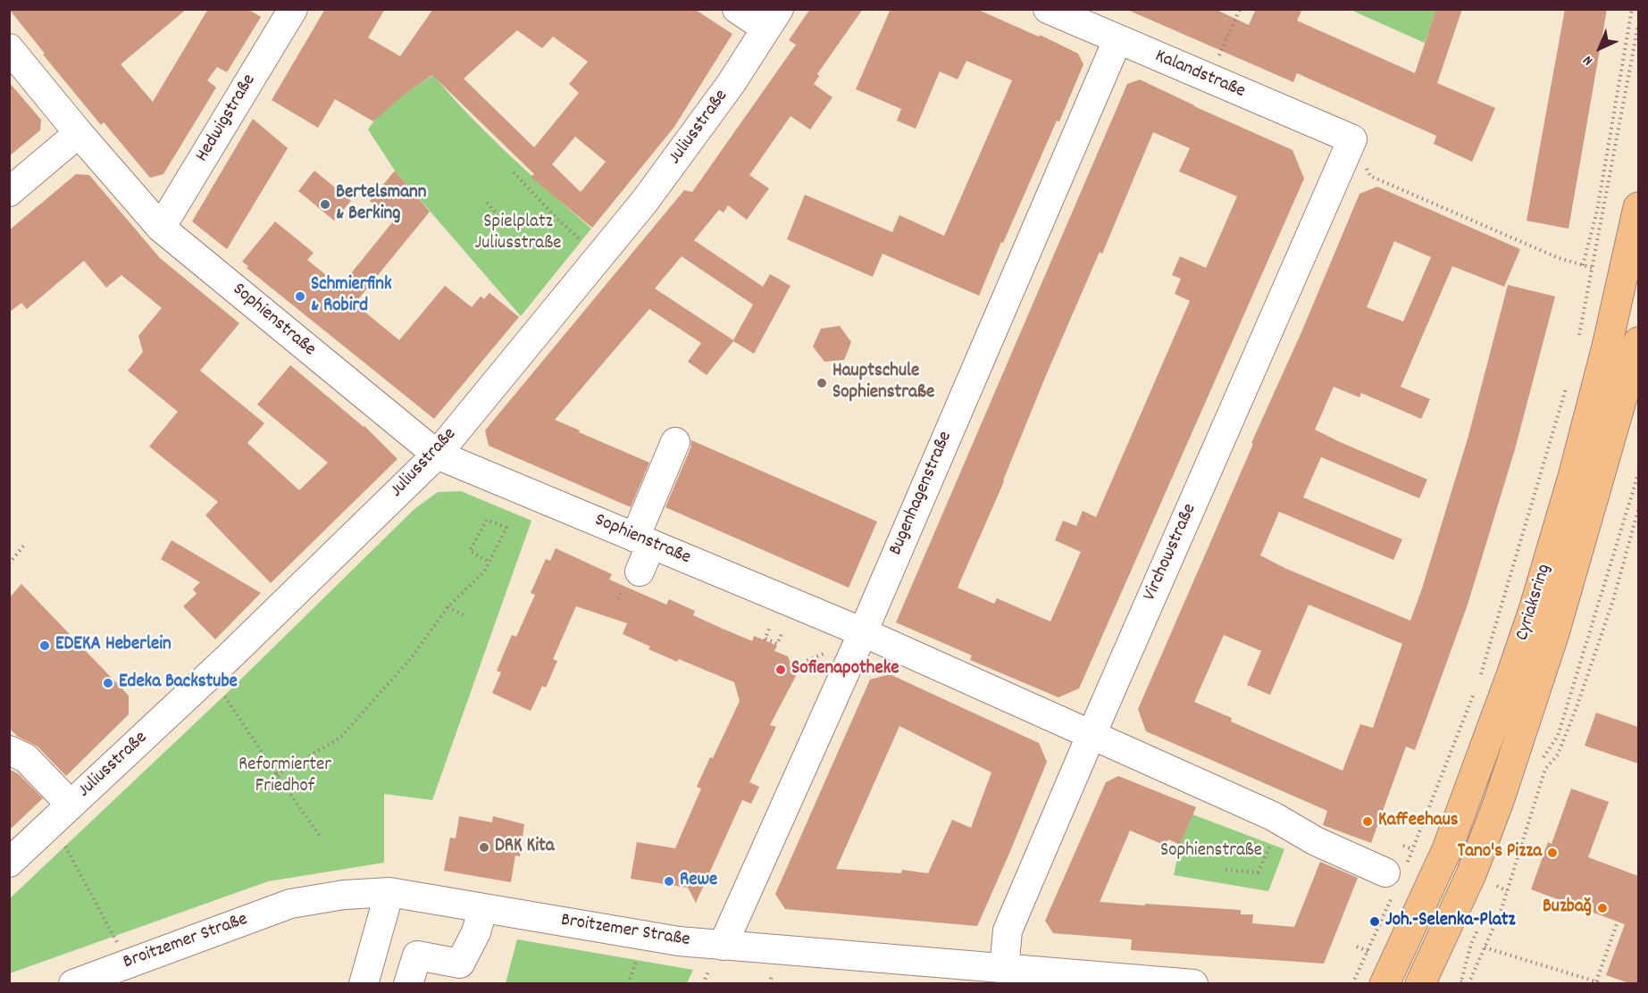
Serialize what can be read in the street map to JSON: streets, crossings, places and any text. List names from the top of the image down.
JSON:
{
  "streets": {
    "main road": ["Cyriaksring"],
    "street": [
      "Kalandstraße",
      "Hedwigstraße",
      "Juliusstraße",
      "Sophienstraße",
      "Bugenhagenstraße",
      "Virchowstraße",
      "Broitzemer Straße"
    ]
  },
  "crossings": [
    ["Kalandstraße", "Bugenhagenstraße"],
    ["Kalandstraße", "Virchowstraße"],
    ["Hedwigstraße", "Sophienstraße"],
    ["Juliusstraße", "Sophienstraße"],
    ["Sophienstraße", "Bugenhagenstraße"],
    ["Sophienstraße", "Virchowstraße"],
    ["Bugenhagenstraße", "Broitzemer Straße"],
    ["Virchowstraße", "Broitzemer Straße"]
  ],
  "parks": ["Spielplatz Juliusstraße", "Reformierter Friedhof", "Sophienstraße"],
  "places": [
    "Bertelsmann & Berking",
    "Schmierfink & Robird",
    "Hauptschule Sophienstraße",
    "EDEKA Heberlein",
    "Sofienapotheke",
    "Edeka Backstube",
    "Kaffeehaus",
    "DRK Kita",
    "Tano's Pizza",
    "Rewe",
    "Buzbağ",
    "Joh.-Selenka-Platz"
  ],
  "north": "bottom left"
}
